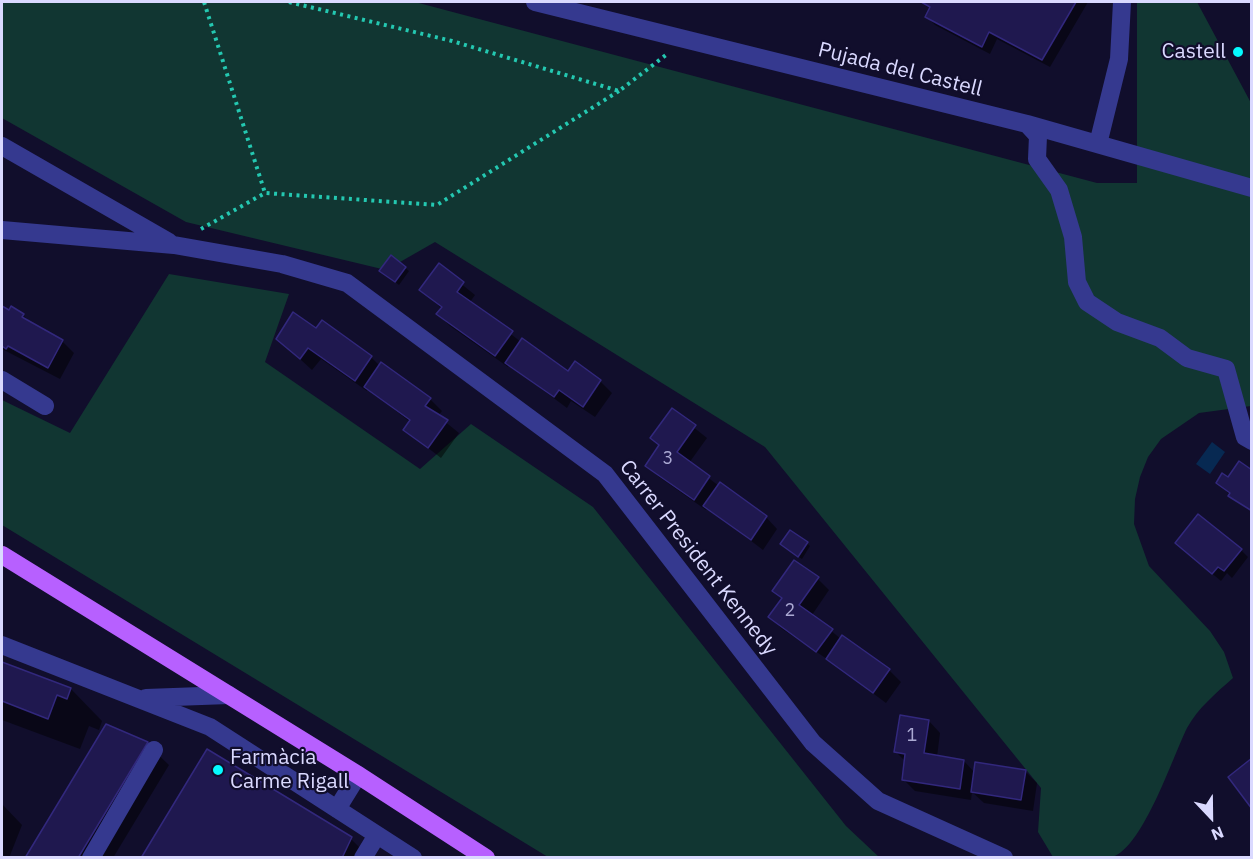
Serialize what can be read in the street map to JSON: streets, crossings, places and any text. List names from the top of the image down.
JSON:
{
  "streets": {
    "street": ["Pujada del Castell", "Carrer President Kennedy"]
  },
  "places": ["Castell", "Farmàcia Carme Rigall"],
  "house_numbers": ["3", "2", "1"],
  "north": "bottom"
}
